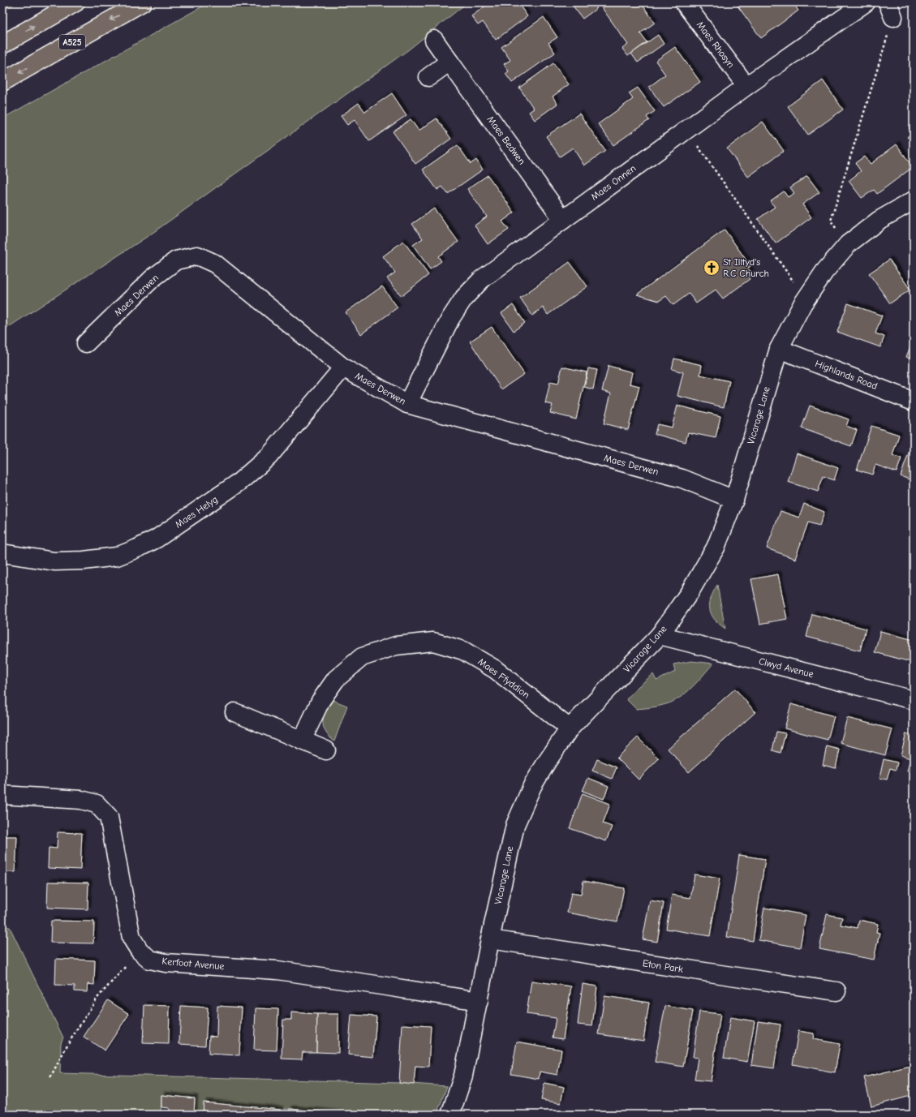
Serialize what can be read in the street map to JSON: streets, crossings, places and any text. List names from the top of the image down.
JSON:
{
  "streets": {
    "main road": ["A525"],
    "street": [
      "Maes Rhosyn",
      "Maes Bedwen",
      "Maes Onnen",
      "Maes Derwen",
      "Highlands Road",
      "Vicarage Lane",
      "Maes Helyg",
      "Clwyd Avenue",
      "Maes Ffyddion",
      "Kerfoot Avenue",
      "Eton Park"
    ]
  },
  "crossings": [
    ["Maes Rhosyn", "Maes Onnen"],
    ["Maes Bedwen", "Maes Onnen"],
    ["Maes Onnen", "Maes Derwen"],
    ["Maes Derwen", "Vicarage Lane"],
    ["Maes Derwen", "Maes Helyg"],
    ["Highlands Road", "Vicarage Lane"],
    ["Vicarage Lane", "Clwyd Avenue"],
    ["Vicarage Lane", "Maes Ffyddion"],
    ["Vicarage Lane", "Kerfoot Avenue"],
    ["Vicarage Lane", "Eton Park"]
  ],
  "places": {
    "church": ["St Illtyd's R.C Church"]
  }
}
